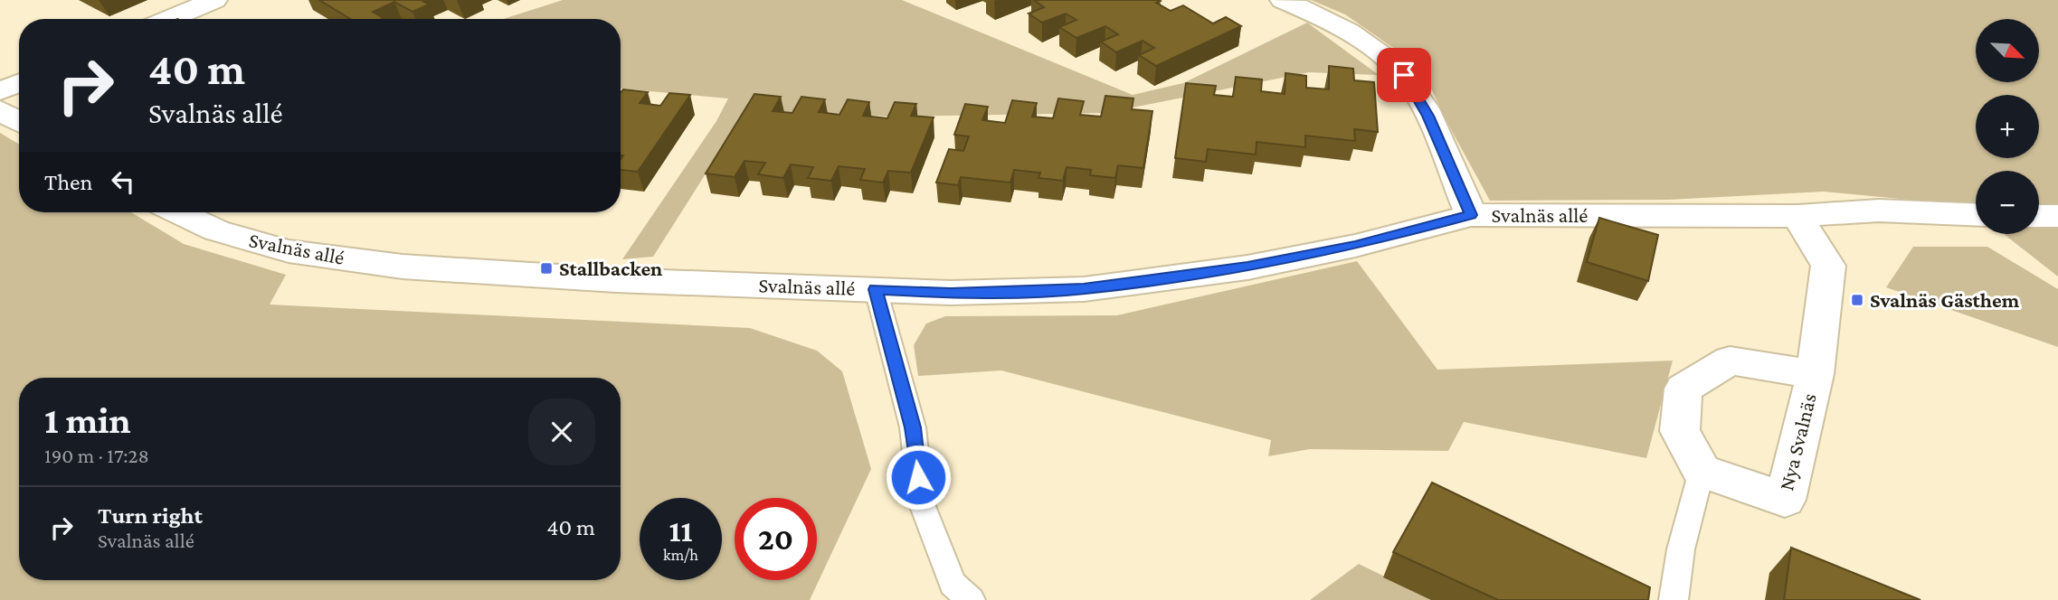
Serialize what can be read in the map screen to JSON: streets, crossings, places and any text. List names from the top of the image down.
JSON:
{
  "streets": {
    "street": ["Svalnäs allé", "Nya Svalnäs"]
  },
  "crossings": [
    ["Svalnäs allé", "Nya Svalnäs"]
  ],
  "places": {
    "transit": ["Stallbacken", "Svalnäs Gästhem"]
  },
  "north": "bottom right",
  "page": {
    "map_buttons": ["+", "−"],
    "turn": ["40 m", "Svalnäs allé"],
    "then": "Then",
    "heading": ["1 min", "190 m · 17:28"],
    "list": [
      {
        "name": "Turn right",
        "note": "Svalnäs allé",
        "value": "40 m"
      }
    ],
    "speed": "11 km/h",
    "limit": "20"
  }
}
